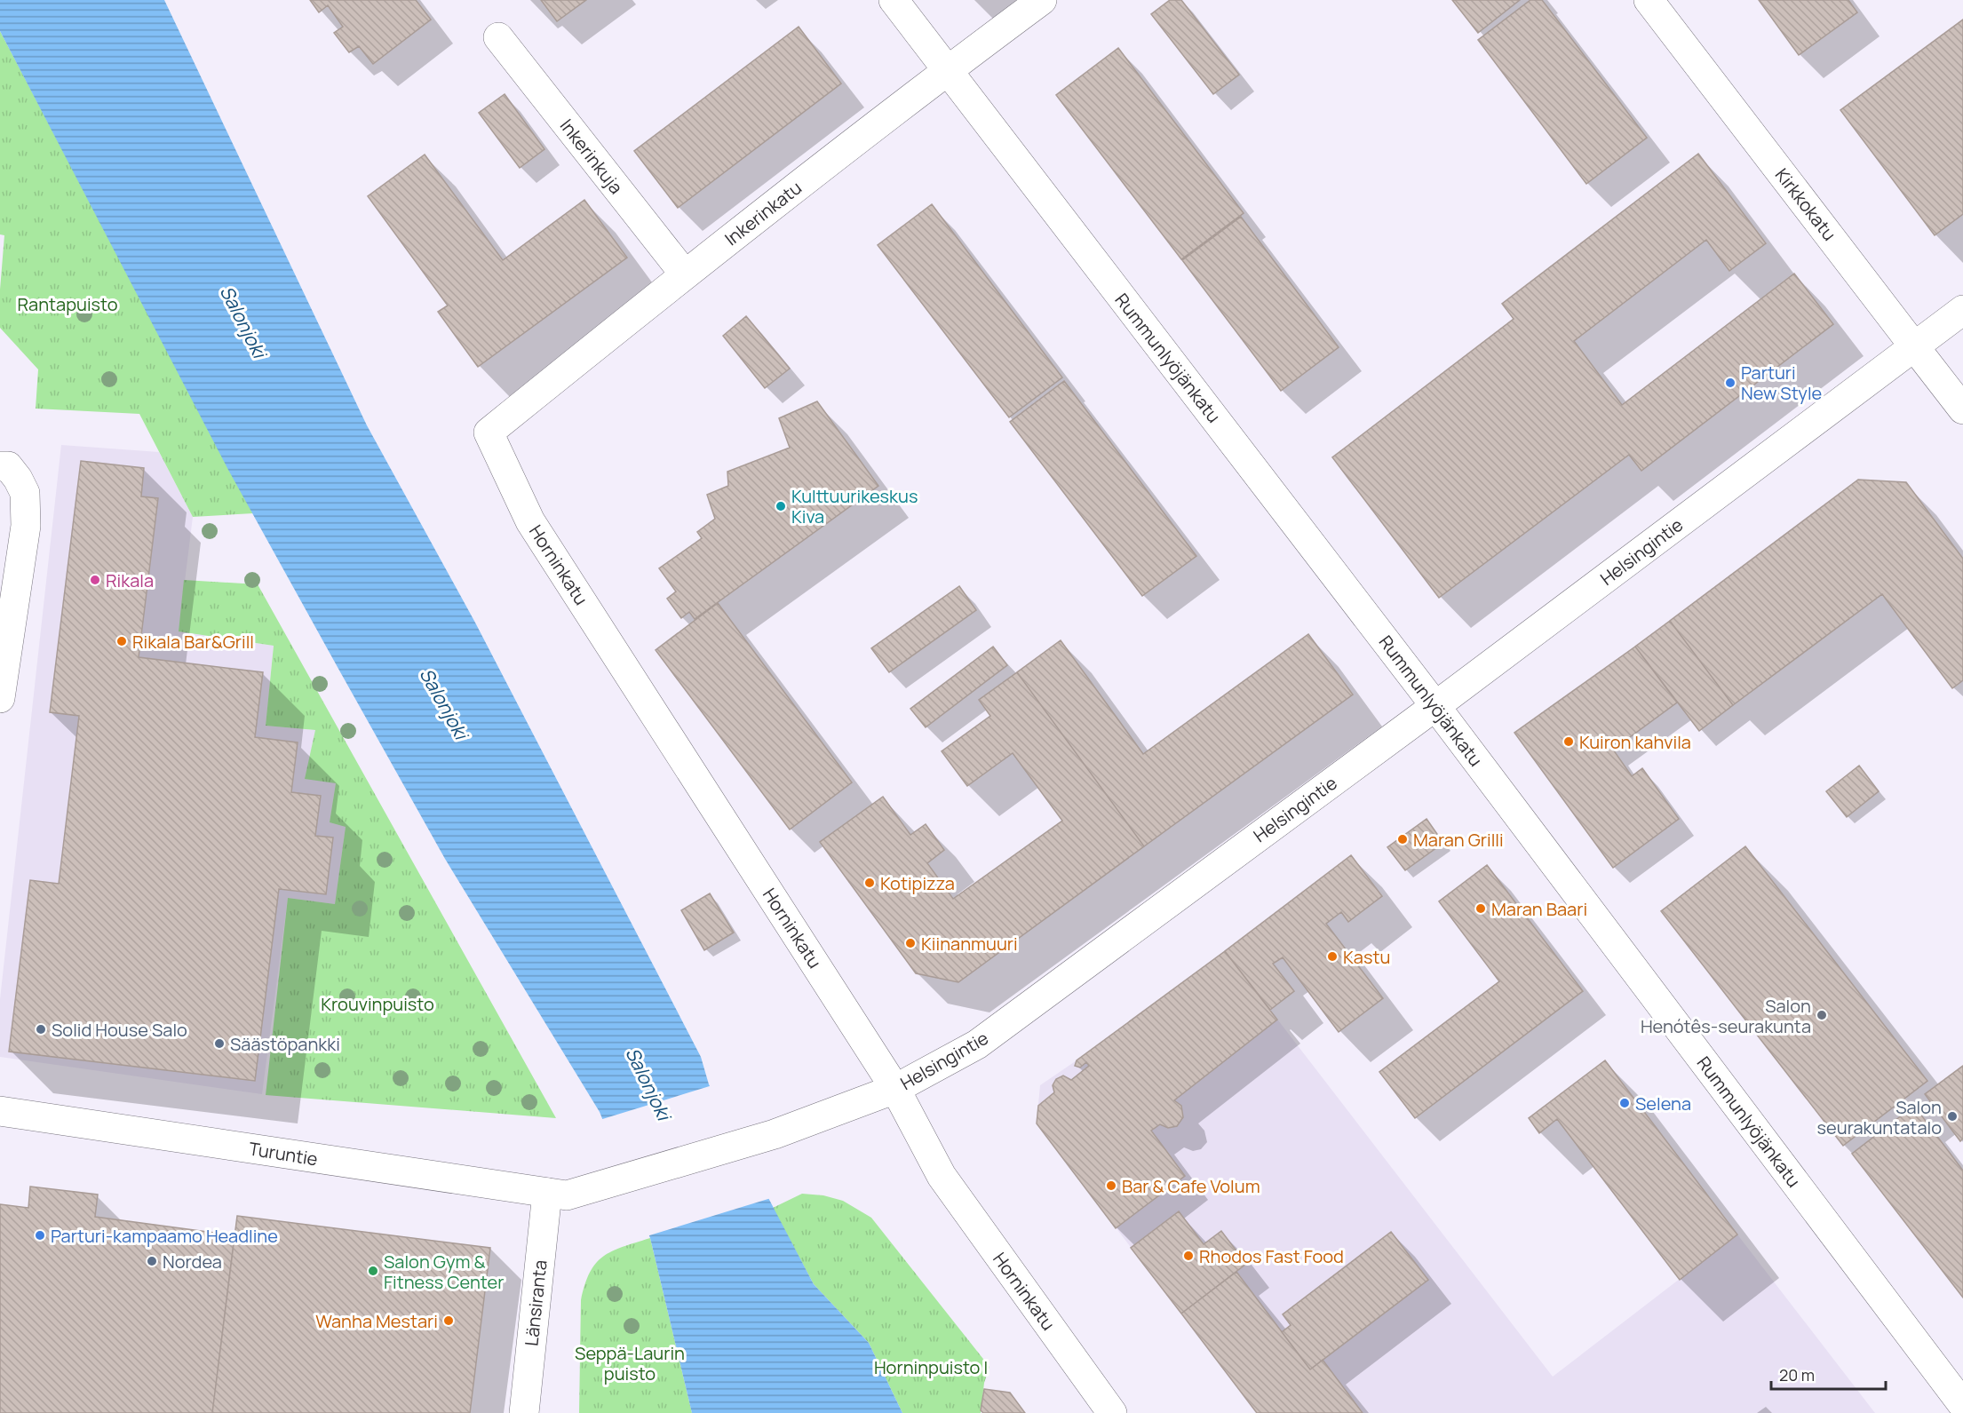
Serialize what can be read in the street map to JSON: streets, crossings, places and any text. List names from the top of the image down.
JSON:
{
  "streets": {
    "street": [
      "Inkerinkuja",
      "Kirkkokatu",
      "Inkerinkatu",
      "Rummunlyöjänkatu",
      "Helsingintie",
      "Horninkatu",
      "Turuntie",
      "Länsiranta"
    ]
  },
  "crossings": [
    ["Inkerinkuja", "Inkerinkatu"],
    ["Kirkkokatu", "Helsingintie"],
    ["Inkerinkatu", "Rummunlyöjänkatu"],
    ["Inkerinkatu", "Horninkatu"],
    ["Rummunlyöjänkatu", "Helsingintie"],
    ["Helsingintie", "Horninkatu"],
    ["Helsingintie", "Turuntie"],
    ["Helsingintie", "Länsiranta"],
    ["Turuntie", "Länsiranta"]
  ],
  "water": ["Salonjoki"],
  "parks": [
    "Rantapuisto",
    "Krouvinpuisto",
    "Seppä-Laurin puisto",
    "Horninpuisto I"
  ],
  "places": [
    "Parturi New Style",
    "Kulttuurikeskus Kiva",
    "Rikala",
    "Rikala Bar&Grill",
    "Kuiron kahvila",
    "Maran Grilli",
    "Kotipizza",
    "Maran Baari",
    "Kiinanmuuri",
    "Kastu",
    "Salon Henótês-seurakunta",
    "Solid House Salo",
    "Säästöpankki",
    "Selena",
    "Salon seurakuntatalo",
    "Bar & Cafe Volum",
    "Parturi-kampaamo Headline",
    "Rhodos Fast Food",
    "Nordea",
    "Salon Gym & Fitness Center",
    "Wanha Mestari"
  ],
  "scale_bar": "20 m"
}
